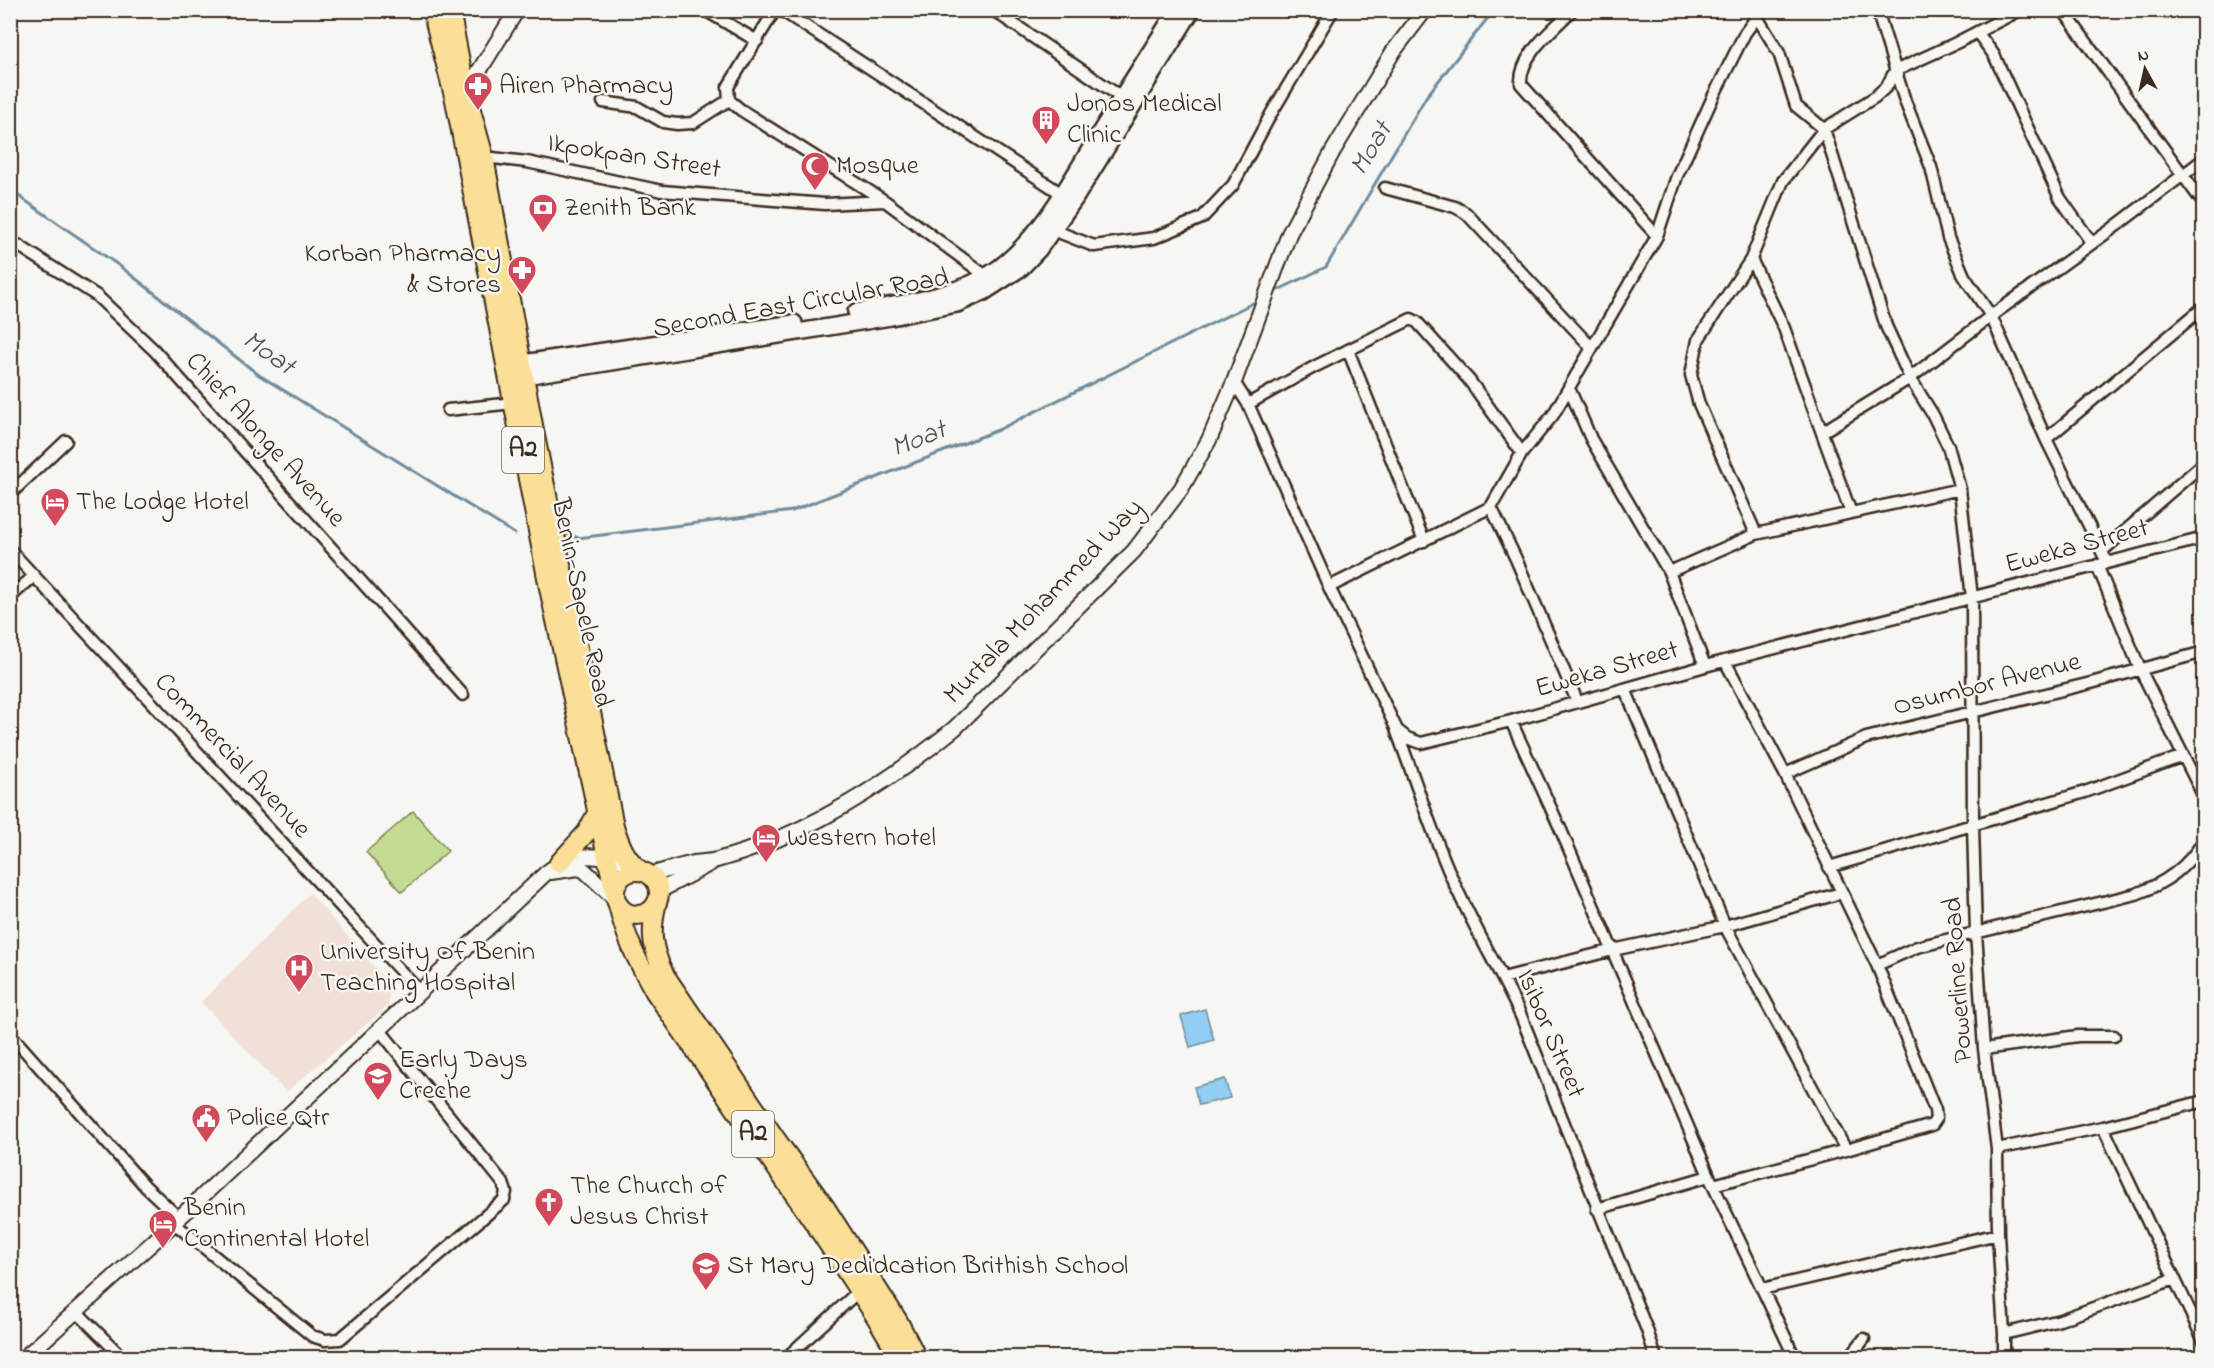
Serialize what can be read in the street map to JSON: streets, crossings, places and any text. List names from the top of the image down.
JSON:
{
  "streets": {
    "highway": ["A2", "Benin-Sapele Road"],
    "main road": ["Second East Circular Road"],
    "street": [
      "Ikpokpan Street",
      "Chief Alonge Avenue",
      "Eweka Street",
      "Murtala Mohammed Way",
      "Osumbor Avenue",
      "Commercial Avenue",
      "Powerline Road",
      "Isibor Street"
    ]
  },
  "crossings": [
    ["Ikpokpan Street", "Benin-Sapele Road"],
    ["Second East Circular Road", "Benin-Sapele Road"],
    ["A2", "Benin-Sapele Road"],
    ["Eweka Street", "Powerline Road"],
    ["Eweka Street", "Isibor Street"],
    ["Osumbor Avenue", "Powerline Road"]
  ],
  "water": ["Moat"],
  "places": {
    "pharmacy": ["Airen Pharmacy", "Korban Pharmacy & Stores"],
    "building": ["Jonos Medical Clinic"],
    "mosque": ["Mosque"],
    "bank": ["Zenith Bank"],
    "hotel": ["The Lodge Hotel", "Western hotel", "Benin Continental Hotel"],
    "hospital": ["University Of Benin Teaching Hospital"],
    "school or university": ["Early Days Creche", "St Mary Dedidcation Brithish School"],
    "public building": ["Police Qtr"],
    "church": ["The Church of Jesus Christ"]
  },
  "north": "top"
}
